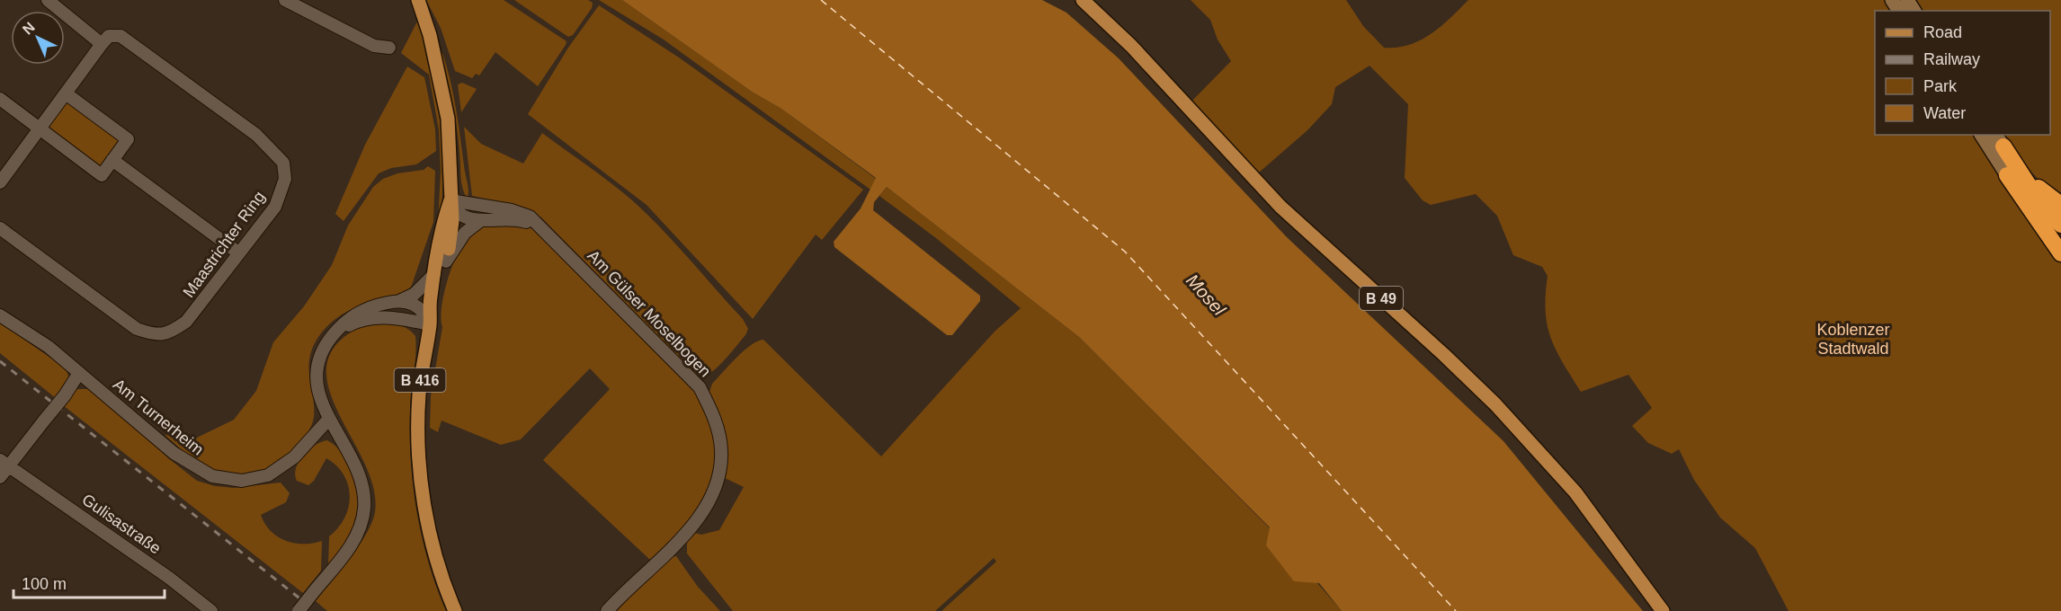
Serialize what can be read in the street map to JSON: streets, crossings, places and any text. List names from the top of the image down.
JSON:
{
  "streets": {
    "main road": ["B 49", "B 416"],
    "street": [
      "Maastrichter Ring",
      "Am Gülser Moselbogen",
      "Am Turnerheim",
      "Gulisastraße"
    ]
  },
  "crossings": [
    ["Am Gülser Moselbogen", "B 416"]
  ],
  "water": ["Mosel"],
  "parks": ["Koblenzer Stadtwald"],
  "legend": [
    "Road",
    "Railway",
    "Park",
    "Water"
  ],
  "scale_bar": "100 m",
  "north": "top left"
}
